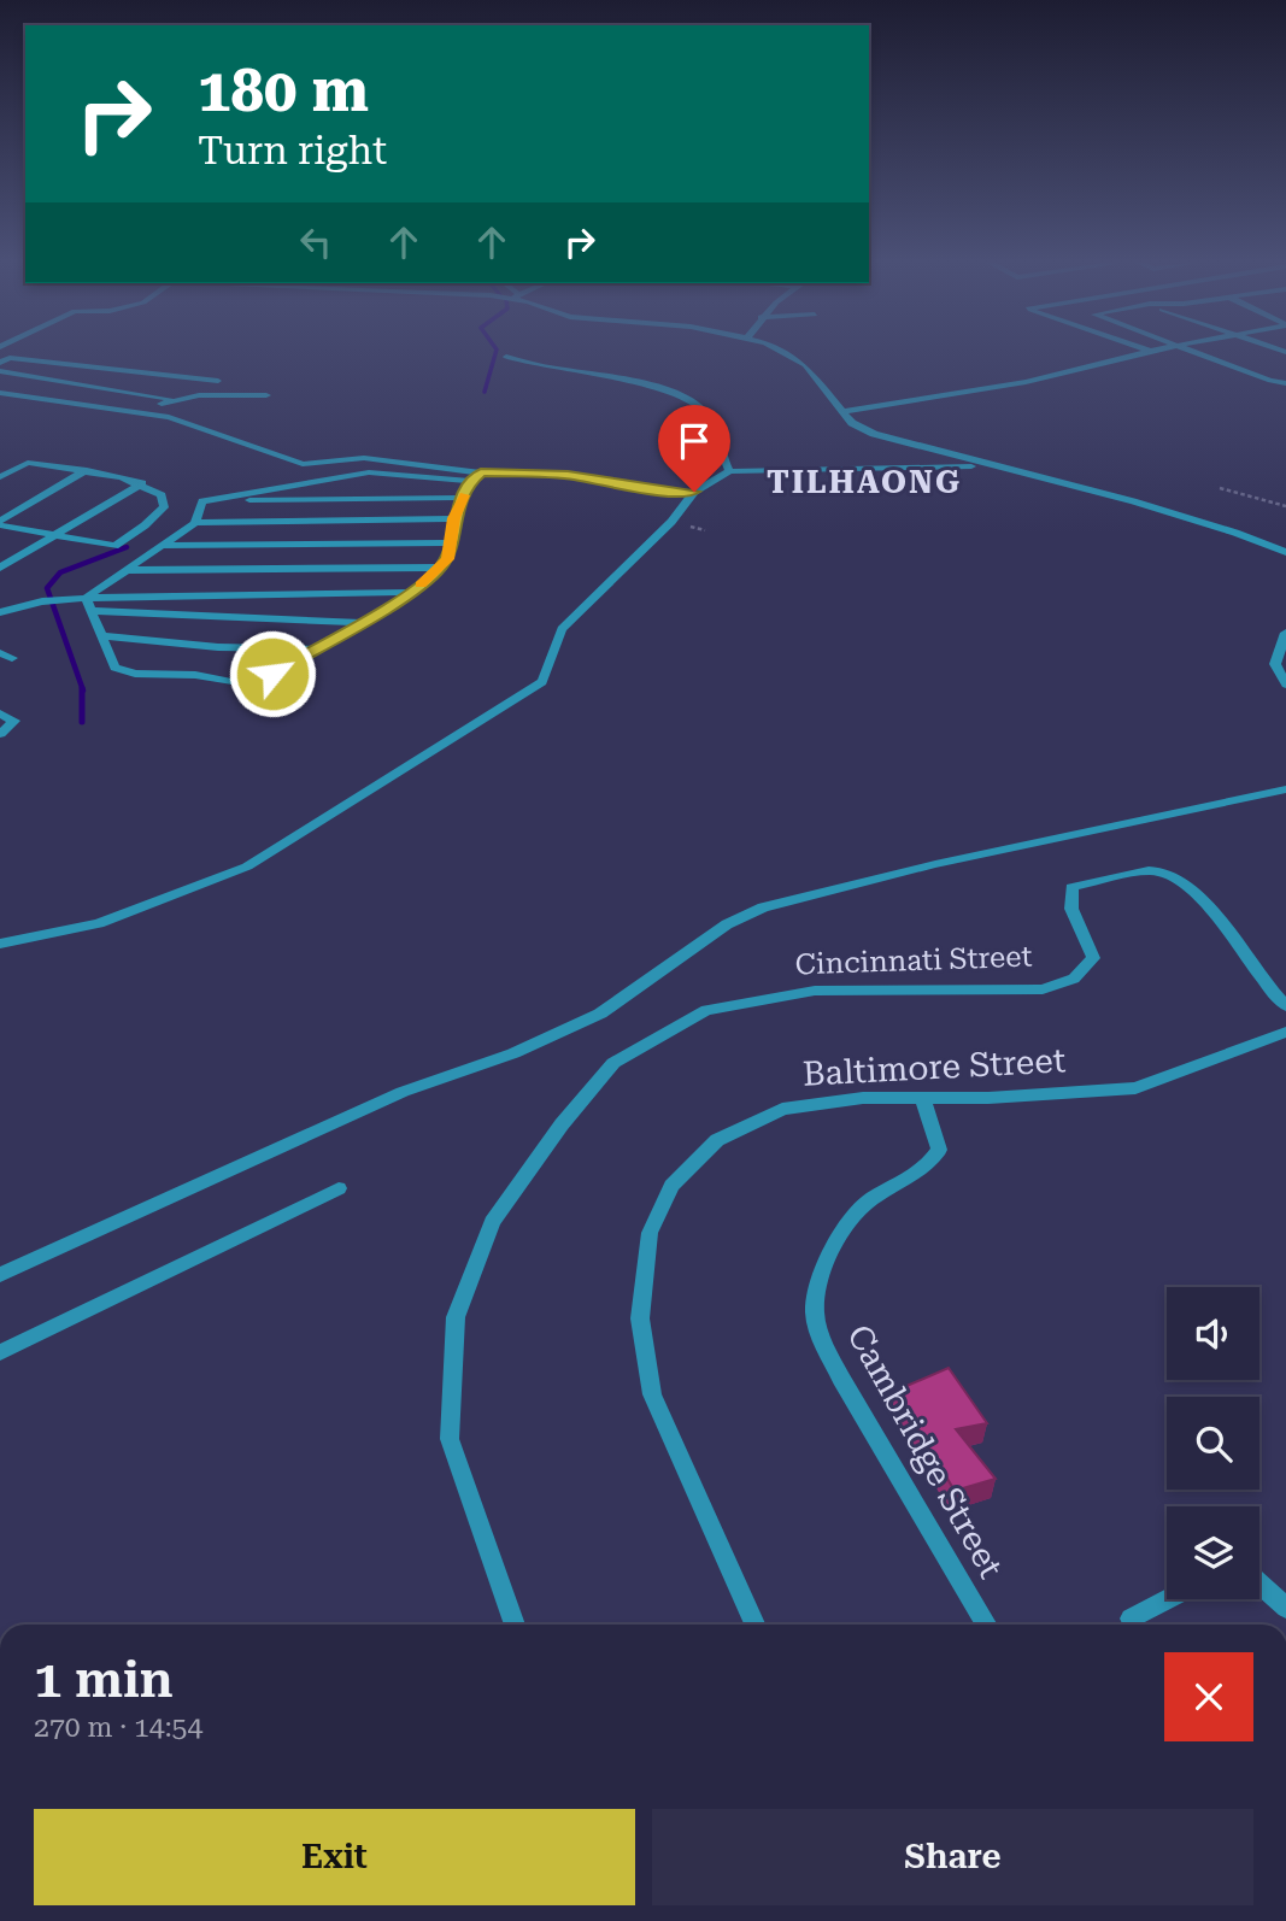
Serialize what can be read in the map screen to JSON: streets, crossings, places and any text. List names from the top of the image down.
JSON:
{
  "streets": {
    "street": ["Cincinnati Street", "Baltimore Street", "Cambridge Street"]
  },
  "crossings": [
    ["Baltimore Street", "Cambridge Street"]
  ],
  "districts": ["TILHAONG"],
  "page": {
    "turn": ["180 m", "Turn right"],
    "heading": ["1 min", "270 m · 14:54"],
    "buttons": ["Exit", "Share"]
  }
}
